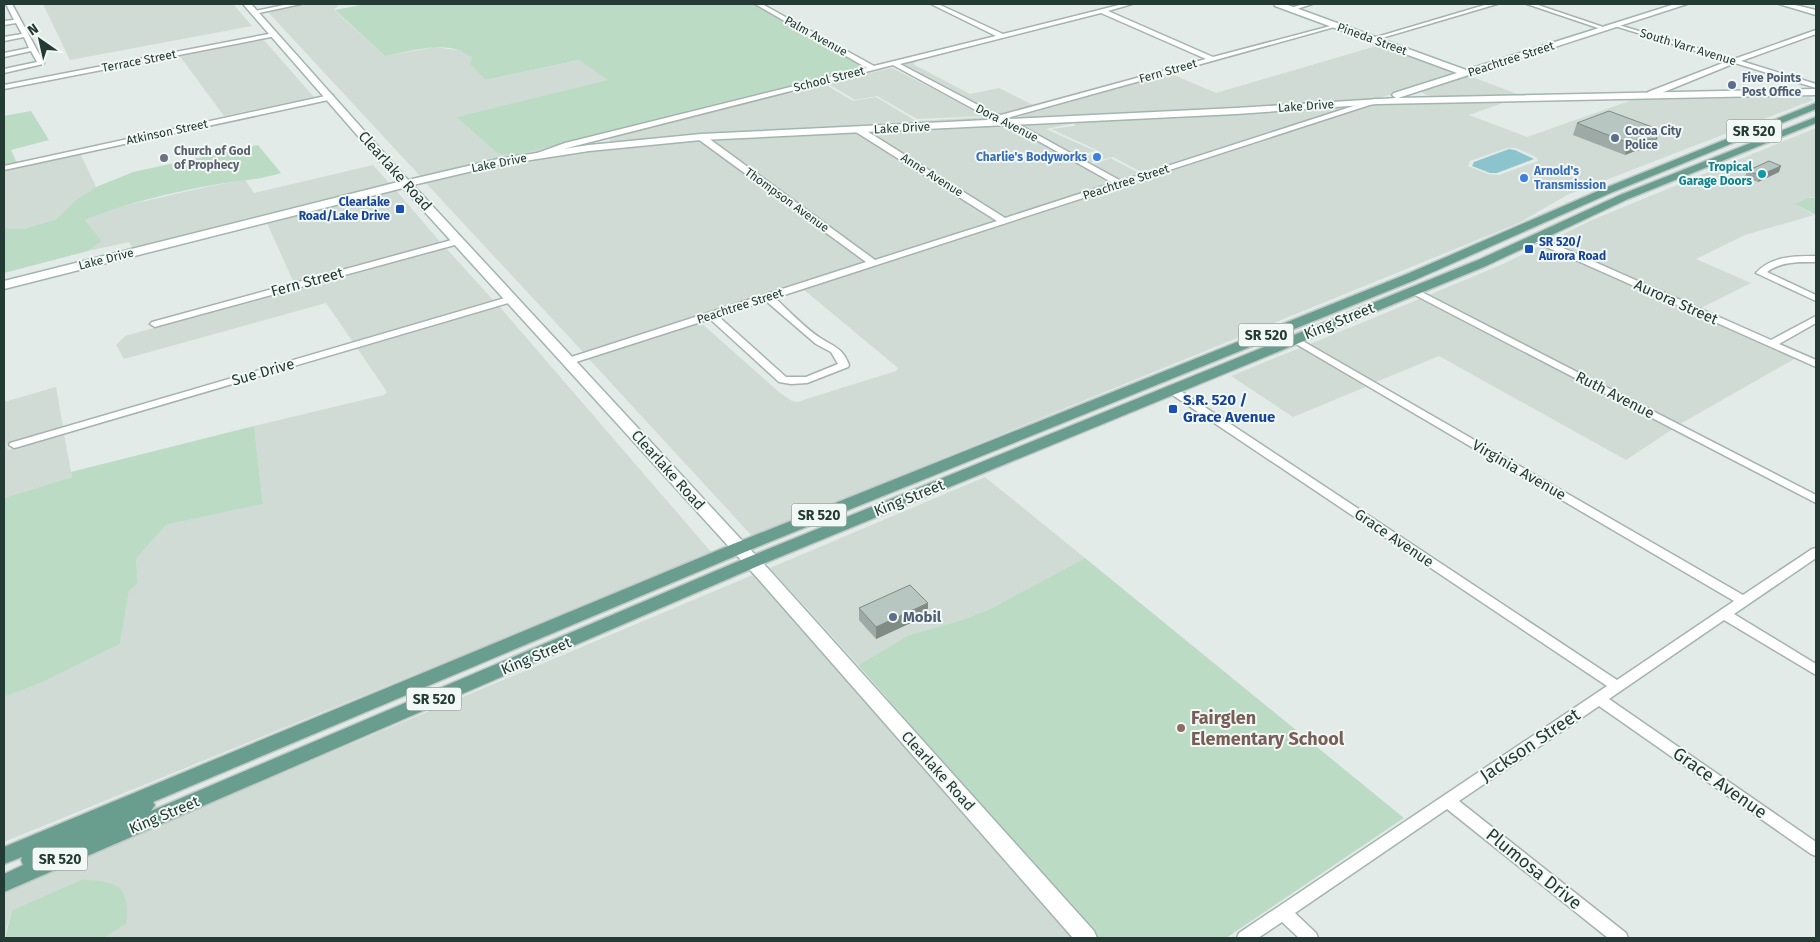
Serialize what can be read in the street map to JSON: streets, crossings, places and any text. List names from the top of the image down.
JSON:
{
  "streets": {
    "main road": ["SR 520", "King Street"],
    "street": [
      "Palm Avenue",
      "Pineda Street",
      "South Varr Avenue",
      "Peachtree Street",
      "Terrace Street",
      "Fern Street",
      "School Street",
      "Lake Drive",
      "Dora Avenue",
      "Atkinson Street",
      "Clearlake Road",
      "Anne Avenue",
      "Thompson Avenue",
      "Aurora Street",
      "Sue Drive",
      "Ruth Avenue",
      "Virginia Avenue",
      "Grace Avenue",
      "Jackson Street",
      "Plumosa Drive"
    ]
  },
  "crossings": [
    ["Palm Avenue", "School Street"],
    ["Pineda Street", "Peachtree Street"],
    ["Pineda Street", "Fern Street"],
    ["South Varr Avenue", "Peachtree Street"],
    ["Peachtree Street", "Lake Drive"],
    ["Peachtree Street", "Dora Avenue"],
    ["Peachtree Street", "Clearlake Road"],
    ["Peachtree Street", "Anne Avenue"],
    ["Peachtree Street", "Thompson Avenue"],
    ["Terrace Street", "Clearlake Road"],
    ["Fern Street", "Lake Drive"],
    ["Fern Street", "Dora Avenue"],
    ["Fern Street", "Clearlake Road"],
    ["School Street", "Lake Drive"],
    ["School Street", "Dora Avenue"],
    ["Lake Drive", "Dora Avenue"],
    ["Lake Drive", "Clearlake Road"],
    ["Lake Drive", "Anne Avenue"],
    ["Lake Drive", "Thompson Avenue"],
    ["Atkinson Street", "Clearlake Road"],
    ["Clearlake Road", "King Street"],
    ["Clearlake Road", "Sue Drive"],
    ["Aurora Street", "King Street"],
    ["King Street", "Ruth Avenue"],
    ["King Street", "Virginia Avenue"],
    ["King Street", "Grace Avenue"],
    ["Virginia Avenue", "Jackson Street"],
    ["Grace Avenue", "Jackson Street"],
    ["Jackson Street", "Plumosa Drive"]
  ],
  "places": {
    "other": [
      "Five Points Post Office",
      "Cocoa City Police",
      "Charlie's Bodyworks",
      "Church of God of Prophecy",
      "Tropical Garage Doors",
      "Arnold's Transmission",
      "Mobil",
      "Fairglen Elementary School"
    ],
    "transit": ["Clearlake Road/Lake Drive", "SR 520/ Aurora Road", "S.R. 520 / Grace Avenue"]
  },
  "north": "top left"
}
